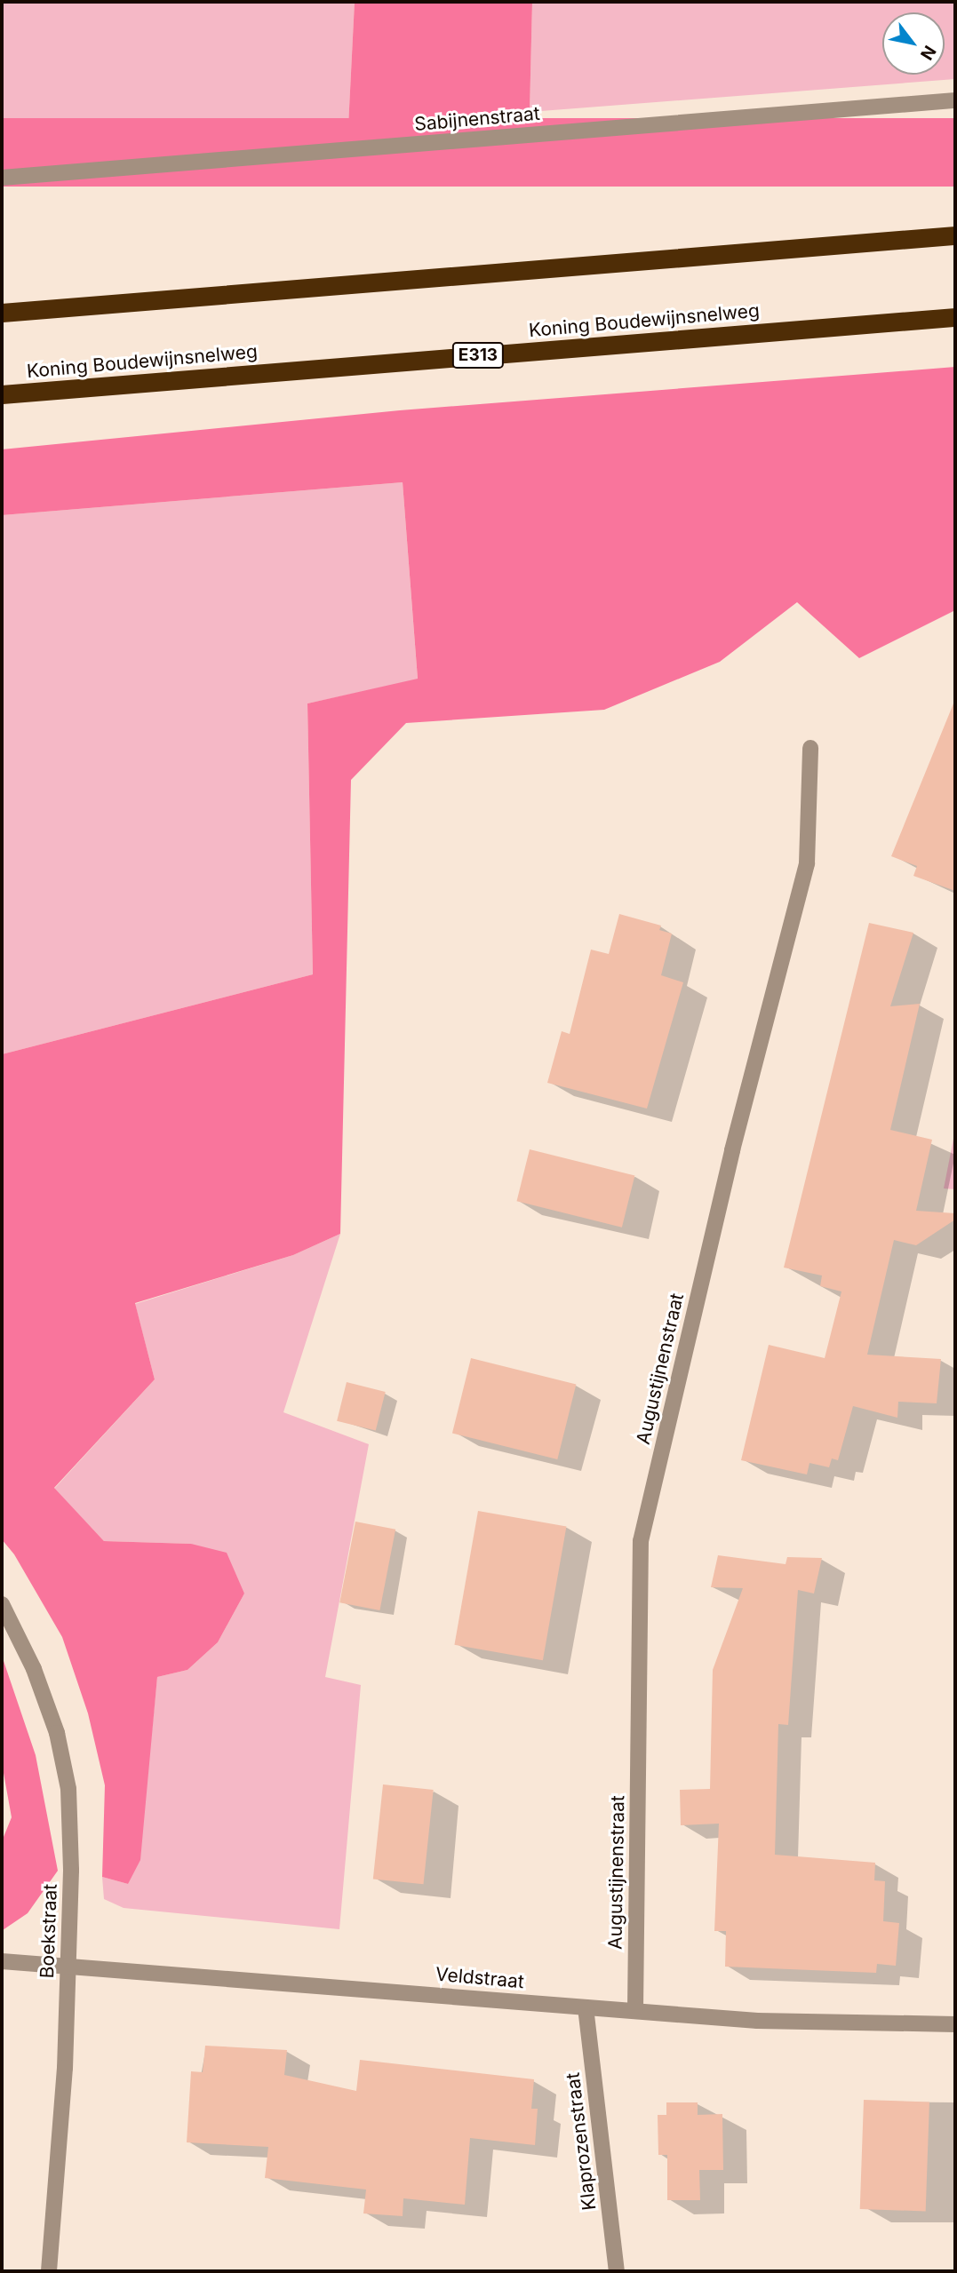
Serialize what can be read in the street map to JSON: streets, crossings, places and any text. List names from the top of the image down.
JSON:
{
  "streets": {
    "highway": ["Koning Boudewijnsnelweg", "E313"],
    "street": [
      "Sabijnenstraat",
      "Augustijnenstraat",
      "Boekstraat",
      "Veldstraat",
      "Klaprozenstraat"
    ]
  },
  "crossings": [
    ["Augustijnenstraat", "Veldstraat"],
    ["Boekstraat", "Veldstraat"],
    ["Veldstraat", "Klaprozenstraat"]
  ],
  "north": "bottom right"
}
